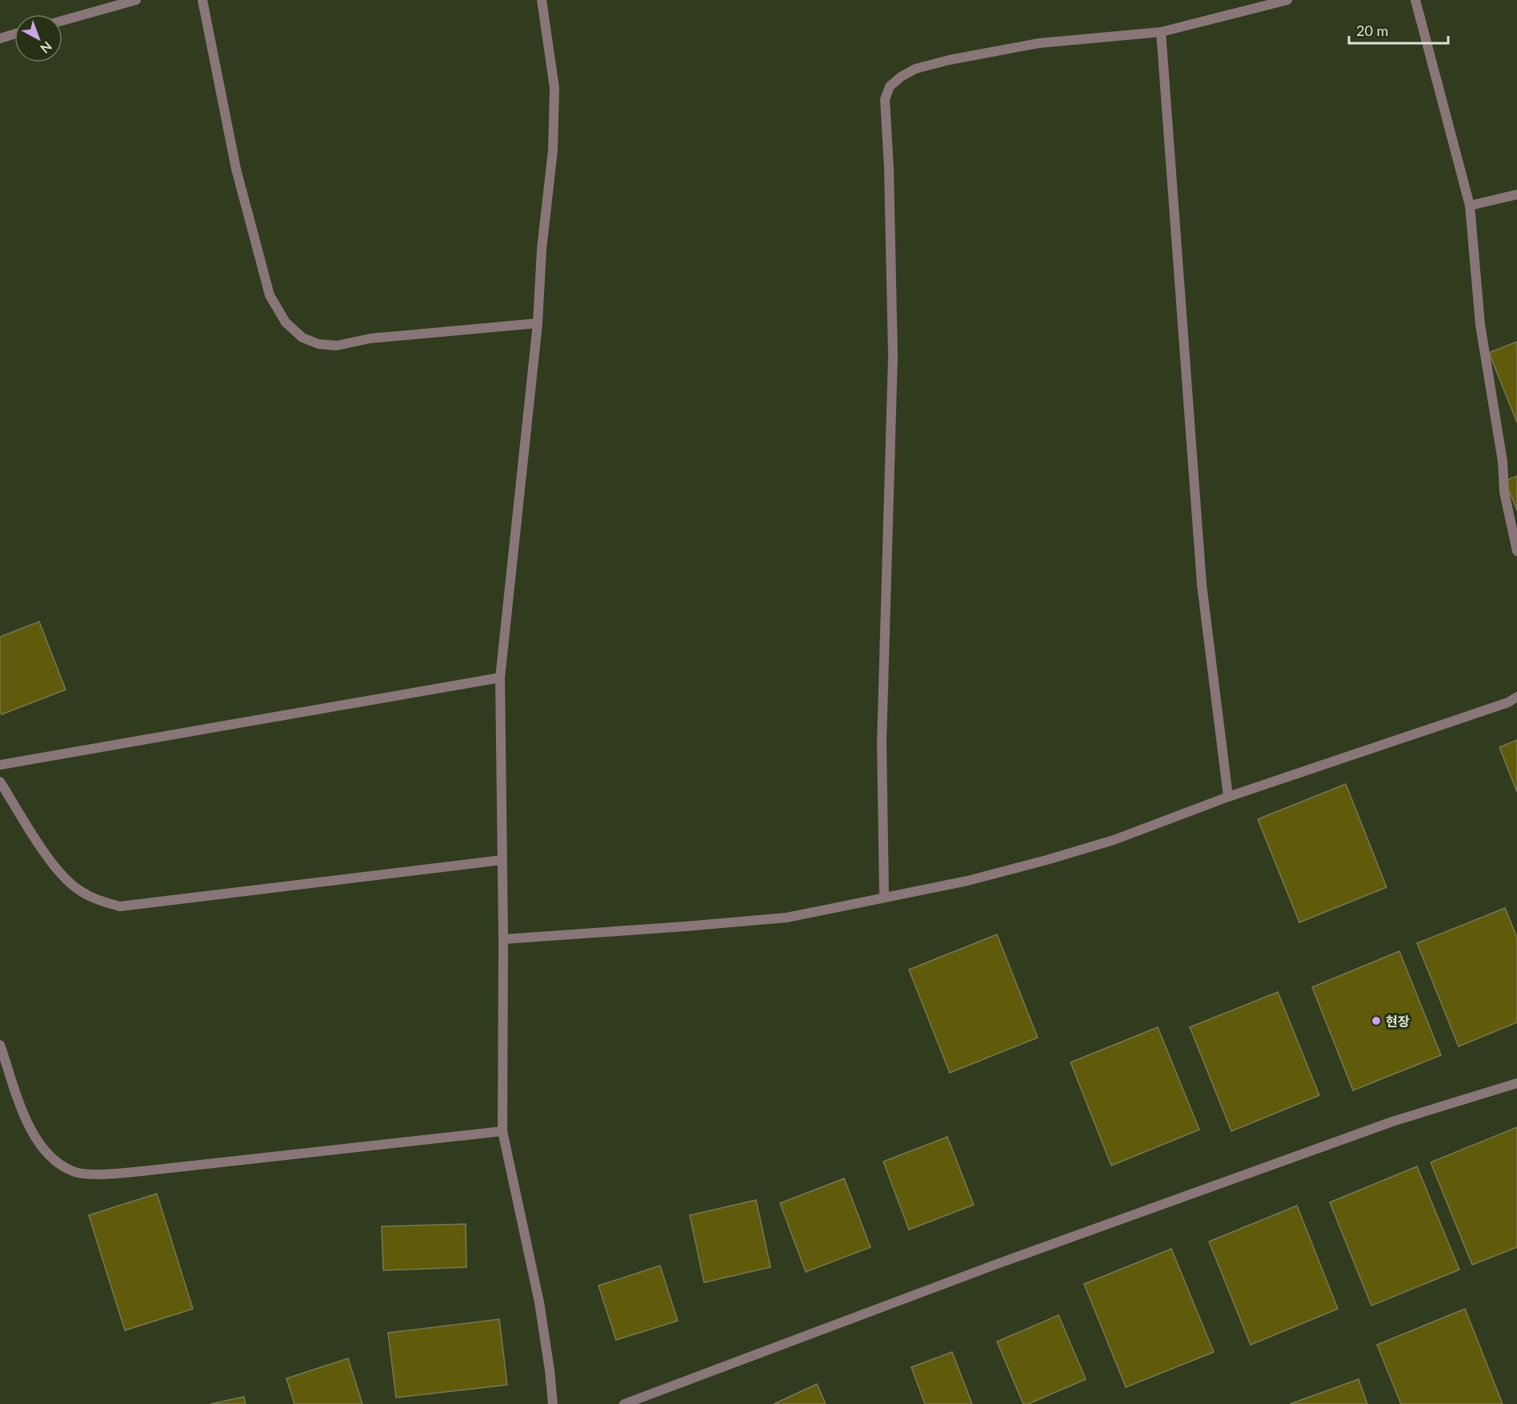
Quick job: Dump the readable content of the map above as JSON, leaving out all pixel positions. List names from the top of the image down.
{
  "places": ["현장"],
  "scale_bar": "20 m",
  "north": "bottom right"
}
